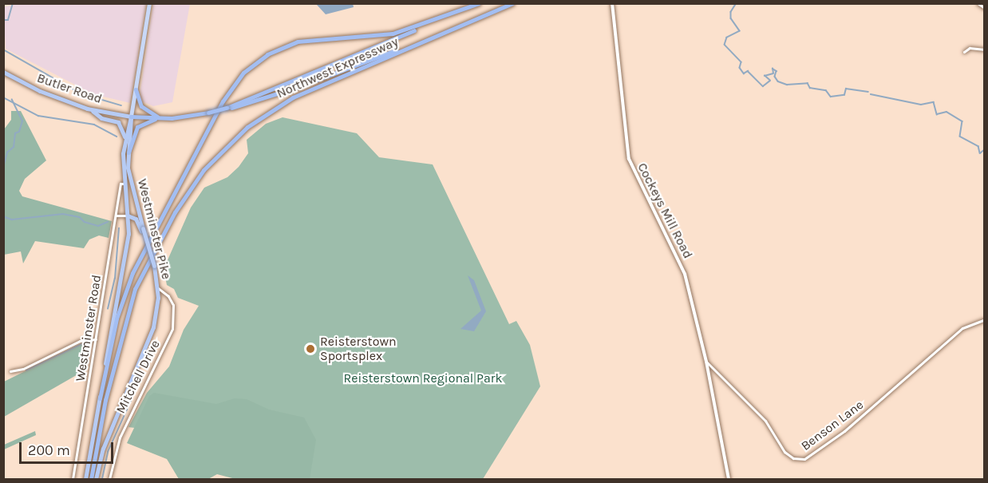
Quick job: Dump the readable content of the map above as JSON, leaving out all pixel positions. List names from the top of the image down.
{
  "streets": {
    "highway": ["Northwest Expressway", "Butler Road", "Westminster Pike"],
    "street": [
      "Cockeys Mill Road",
      "Westminster Road",
      "Mitchell Drive",
      "Benson Lane"
    ]
  },
  "crossings": [
    ["Northwest Expressway", "Westminster Pike"],
    ["Butler Road", "Westminster Pike"],
    ["Cockeys Mill Road", "Benson Lane"],
    ["Westminster Pike", "Westminster Road"],
    ["Westminster Pike", "Mitchell Drive"]
  ],
  "parks": ["Reisterstown Regional Park"],
  "places": ["Reisterstown Sportsplex"],
  "scale_bar": "200 m"
}
